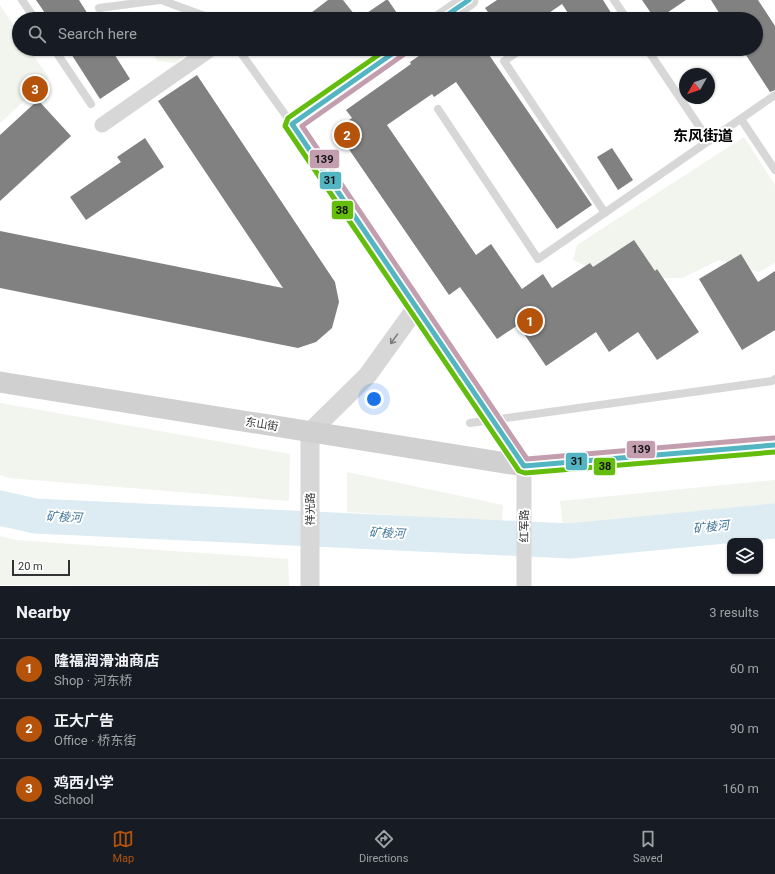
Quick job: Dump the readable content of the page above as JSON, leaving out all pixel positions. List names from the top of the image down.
{
  "streets": {
    "main road": ["东山街"],
    "street": ["祥光路", "红军路"]
  },
  "crossings": [
    ["东山街", "祥光路"],
    ["东山街", "红军路"]
  ],
  "districts": ["东风街道"],
  "water": ["矿棱河"],
  "lines": ["transit line 31", "transit line 38", "transit line 139"],
  "scale_bar": "20 m",
  "north": "bottom left",
  "page": {
    "search": "Search here",
    "pins": ["3", "2", "1"],
    "scale": "20 m",
    "heading": ["Nearby", "3 results"],
    "list": [
      {
        "mark": "1",
        "name": "隆福润滑油商店",
        "note": "Shop · 河东桥",
        "value": "60 m"
      },
      {
        "mark": "2",
        "name": "正大广告",
        "note": "Office · 桥东街",
        "value": "90 m"
      },
      {
        "mark": "3",
        "name": "鸡西小学",
        "note": "School",
        "value": "160 m"
      }
    ],
    "nav": ["Map", "Directions", "Saved"]
  }
}
